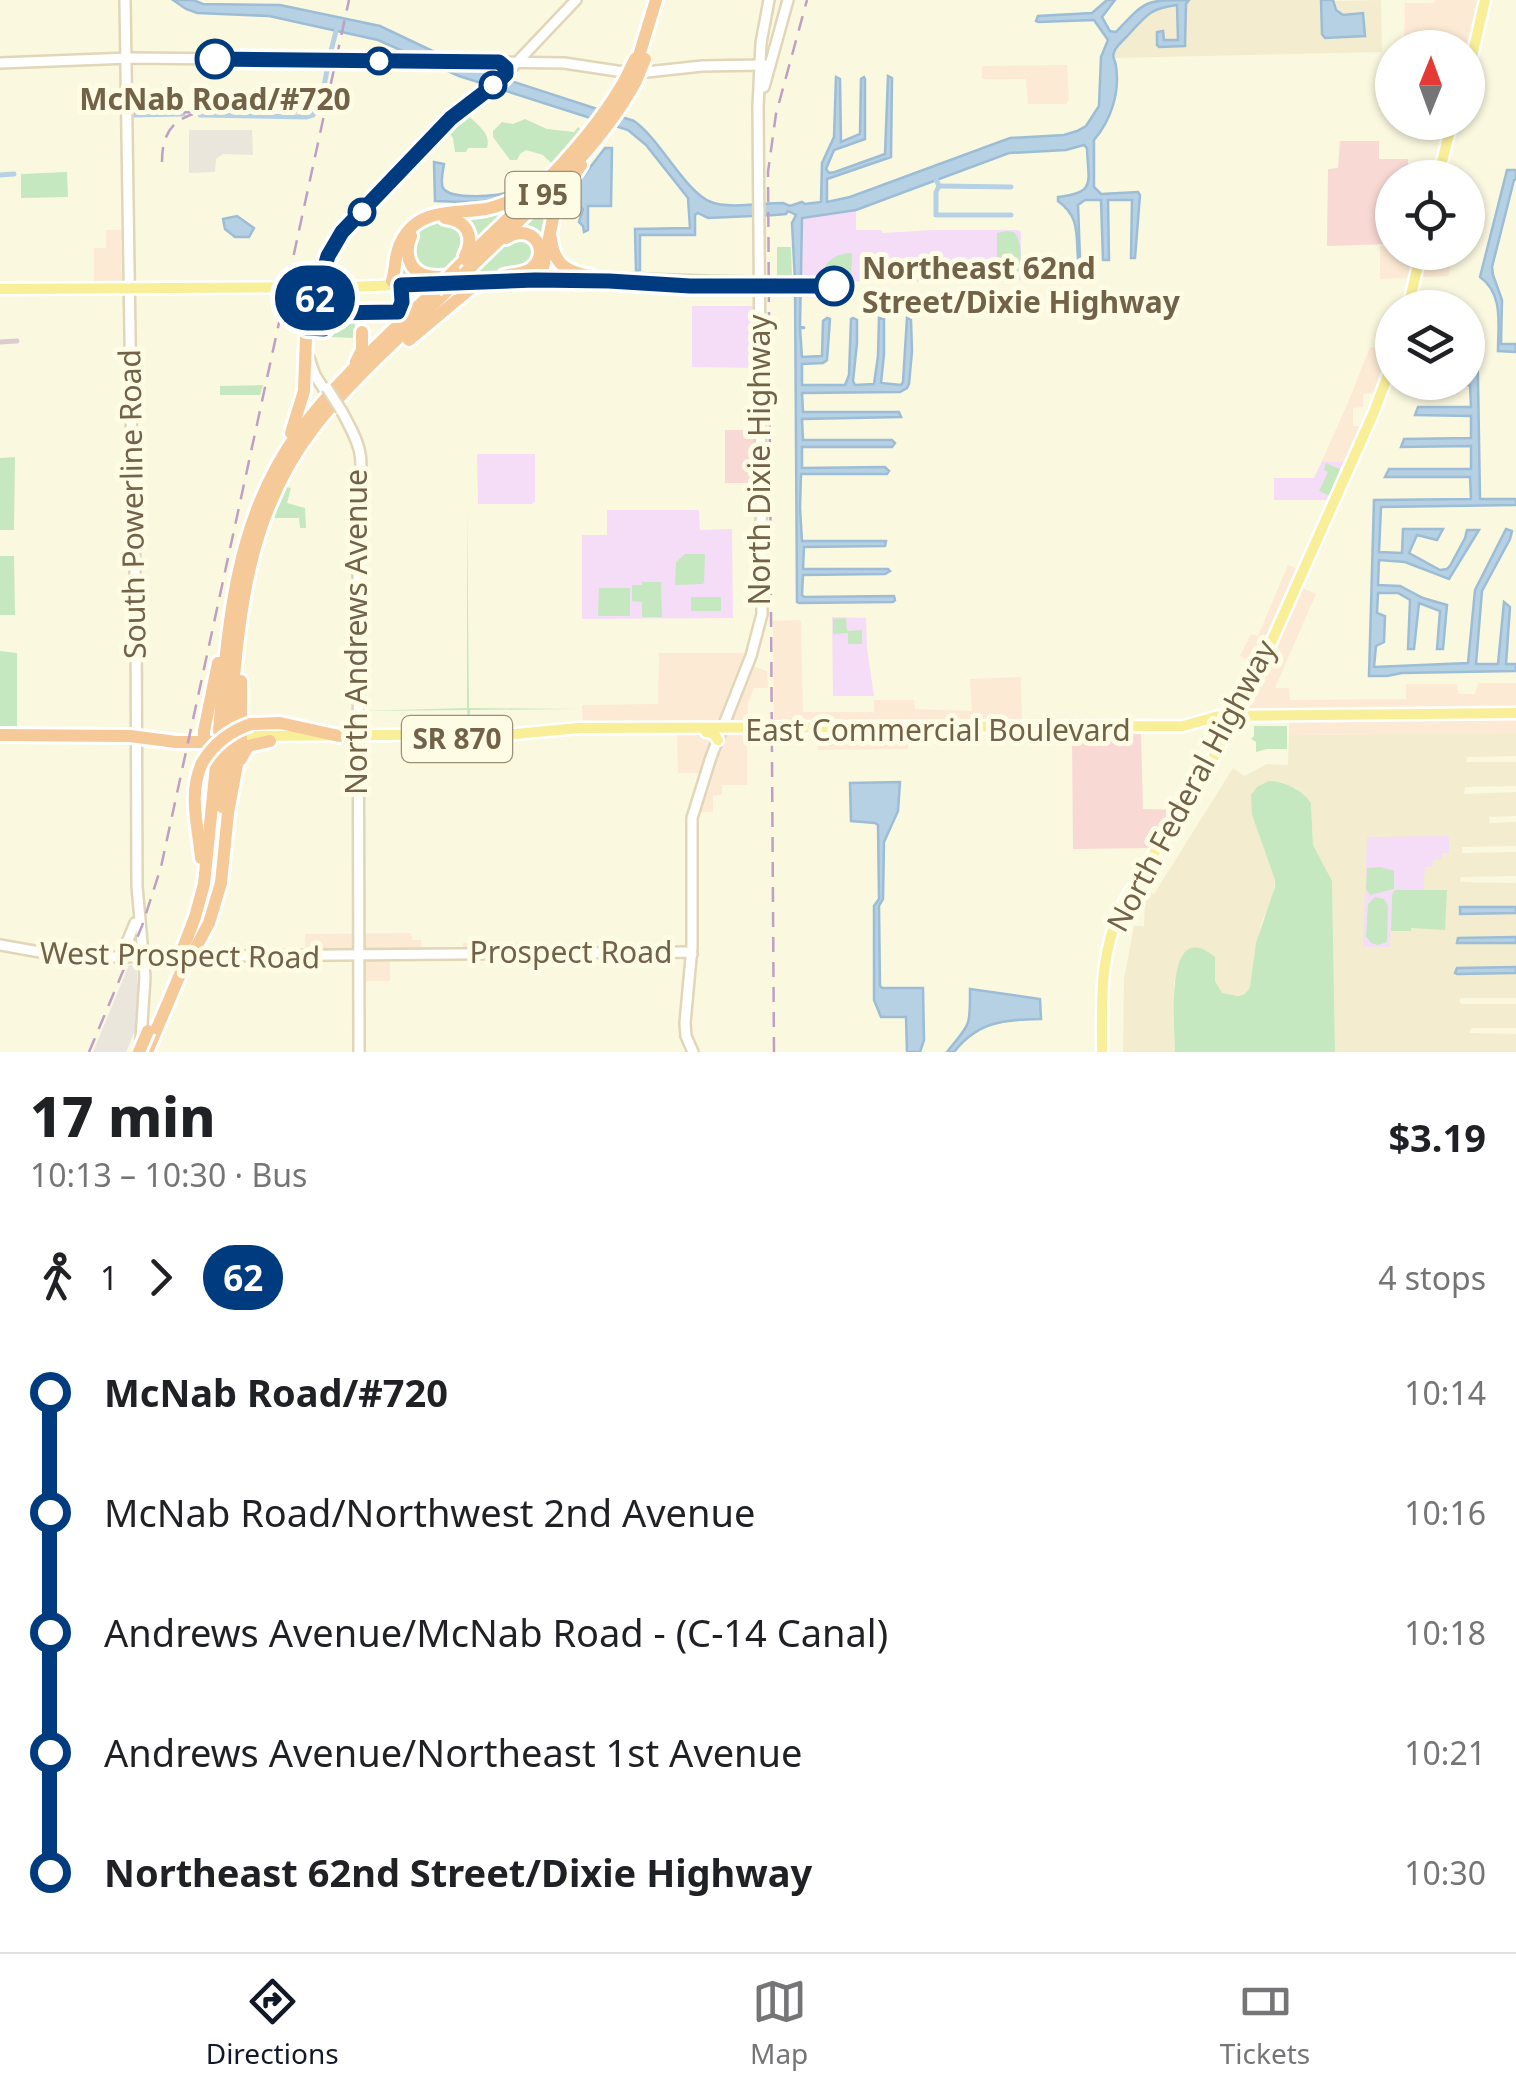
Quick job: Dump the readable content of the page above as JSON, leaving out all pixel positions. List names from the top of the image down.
{
  "streets": {
    "highway": ["I 95"],
    "main road": [
      "North Dixie Highway",
      "South Powerline Road",
      "North Andrews Avenue",
      "East Commercial Boulevard",
      "SR 870",
      "North Federal Highway",
      "Prospect Road",
      "West Prospect Road"
    ]
  },
  "crossings": [
    ["I 95", "South Powerline Road"],
    ["I 95", "North Andrews Avenue"],
    ["North Dixie Highway", "East Commercial Boulevard"],
    ["North Dixie Highway", "Prospect Road"],
    ["South Powerline Road", "West Prospect Road"],
    ["North Andrews Avenue", "SR 870"],
    ["North Andrews Avenue", "Prospect Road"],
    ["North Andrews Avenue", "West Prospect Road"],
    ["East Commercial Boulevard", "SR 870"],
    ["East Commercial Boulevard", "North Federal Highway"],
    ["Prospect Road", "West Prospect Road"]
  ],
  "places": ["McNab Road/#720", "Northeast 62nd Street/Dixie Highway"],
  "lines": ["bus line 62"],
  "north": "top",
  "page": {
    "on_map": "62",
    "heading": ["17 min", "10:13 – 10:30 · Bus", "$3.19"],
    "legs": ["1", "62", "4 stops"],
    "list": [
      {
        "name": "McNab Road/#720",
        "value": "10:14"
      },
      {
        "name": "McNab Road/Northwest 2nd Avenue",
        "value": "10:16"
      },
      {
        "name": "Andrews Avenue/McNab Road - (C-14 Canal)",
        "value": "10:18"
      },
      {
        "name": "Andrews Avenue/Northeast 1st Avenue",
        "value": "10:21"
      },
      {
        "name": "Northeast 62nd Street/Dixie Highway",
        "value": "10:30"
      }
    ],
    "tabs": ["Directions", "Map", "Tickets"]
  }
}
